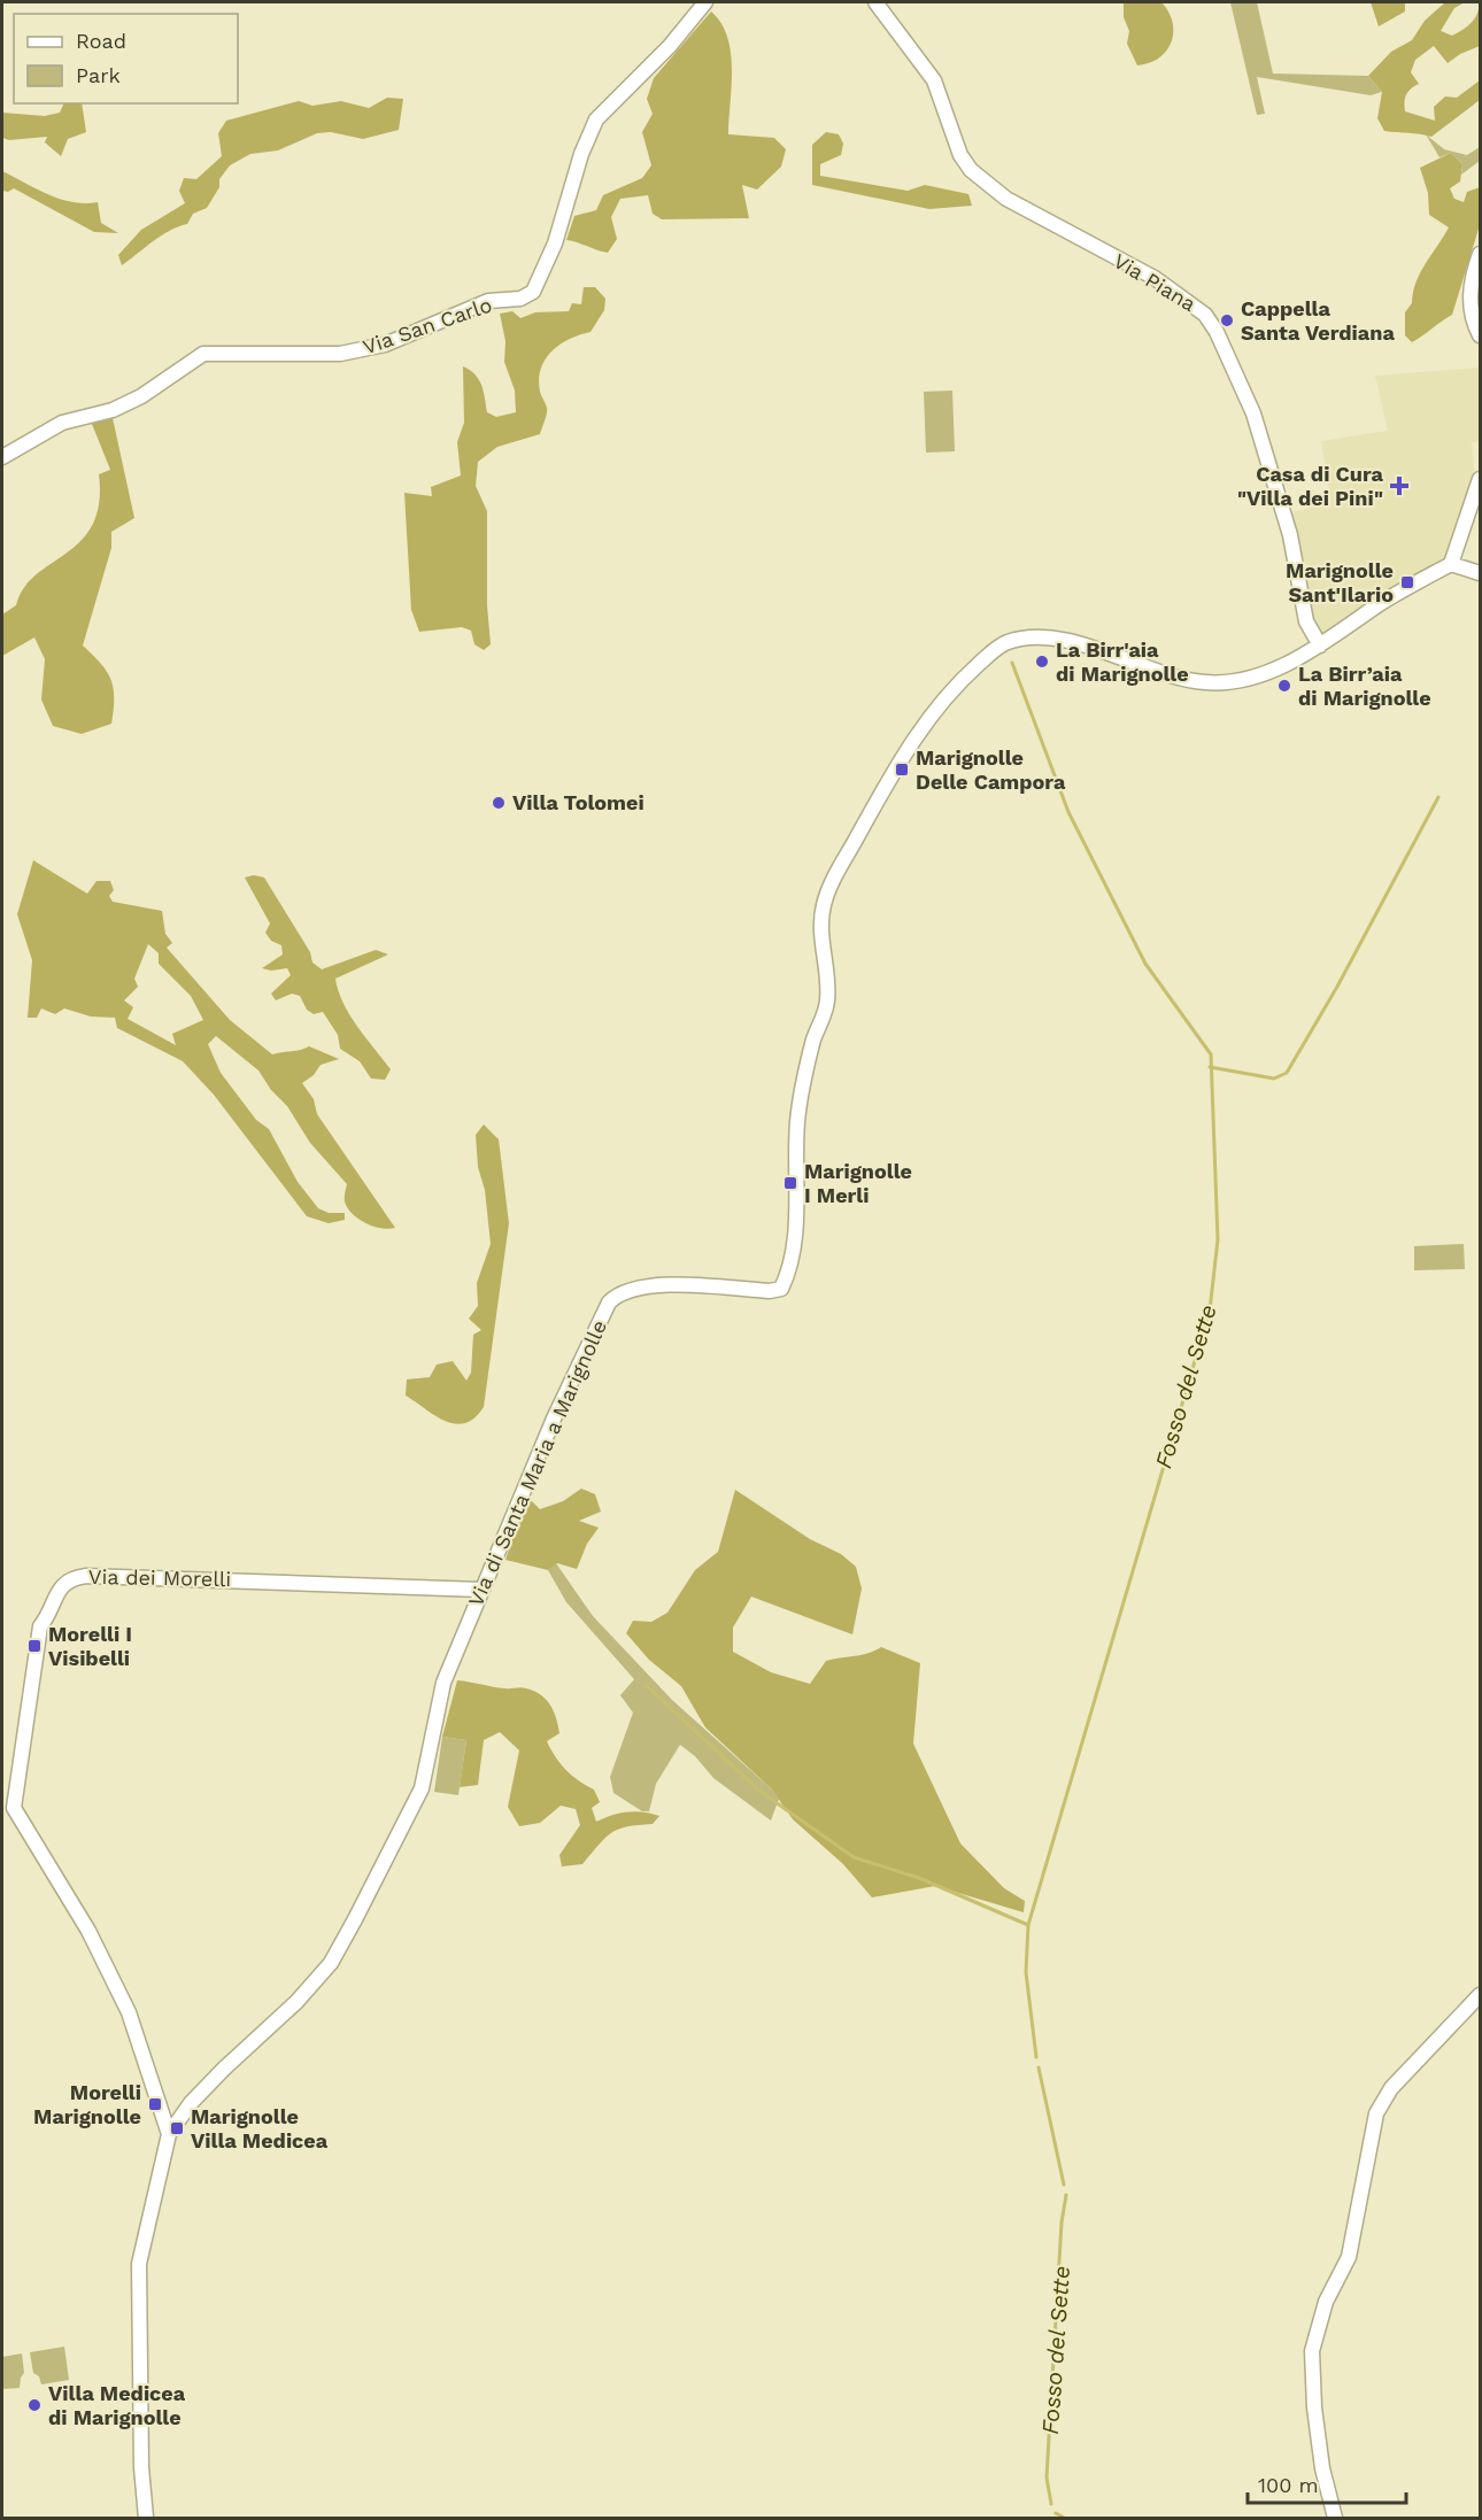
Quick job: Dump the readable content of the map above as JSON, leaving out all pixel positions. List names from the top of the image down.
{
  "streets": {
    "street": [
      "Via Piana",
      "Via San Carlo",
      "Via di Santa Maria a Marignolle",
      "Via dei Morelli"
    ]
  },
  "crossings": [
    ["Via Piana", "Via di Santa Maria a Marignolle"],
    ["Via di Santa Maria a Marignolle", "Via dei Morelli"]
  ],
  "water": ["Fosso del Sette"],
  "places": {
    "other": [
      "Cappella Santa Verdiana",
      "La Birr'aia di Marignolle",
      "La Birr’aia di Marignolle",
      "Villa Tolomei",
      "Villa Medicea di Marignolle"
    ],
    "health": ["Casa di Cura \"Villa dei Pini\""],
    "transit": [
      "Marignolle Sant'Ilario",
      "Marignolle Delle Campora",
      "Marignolle I Merli",
      "Morelli I Visibelli",
      "Morelli Marignolle",
      "Marignolle Villa Medicea"
    ]
  },
  "legend": ["Road", "Park"],
  "scale_bar": "100 m"
}
